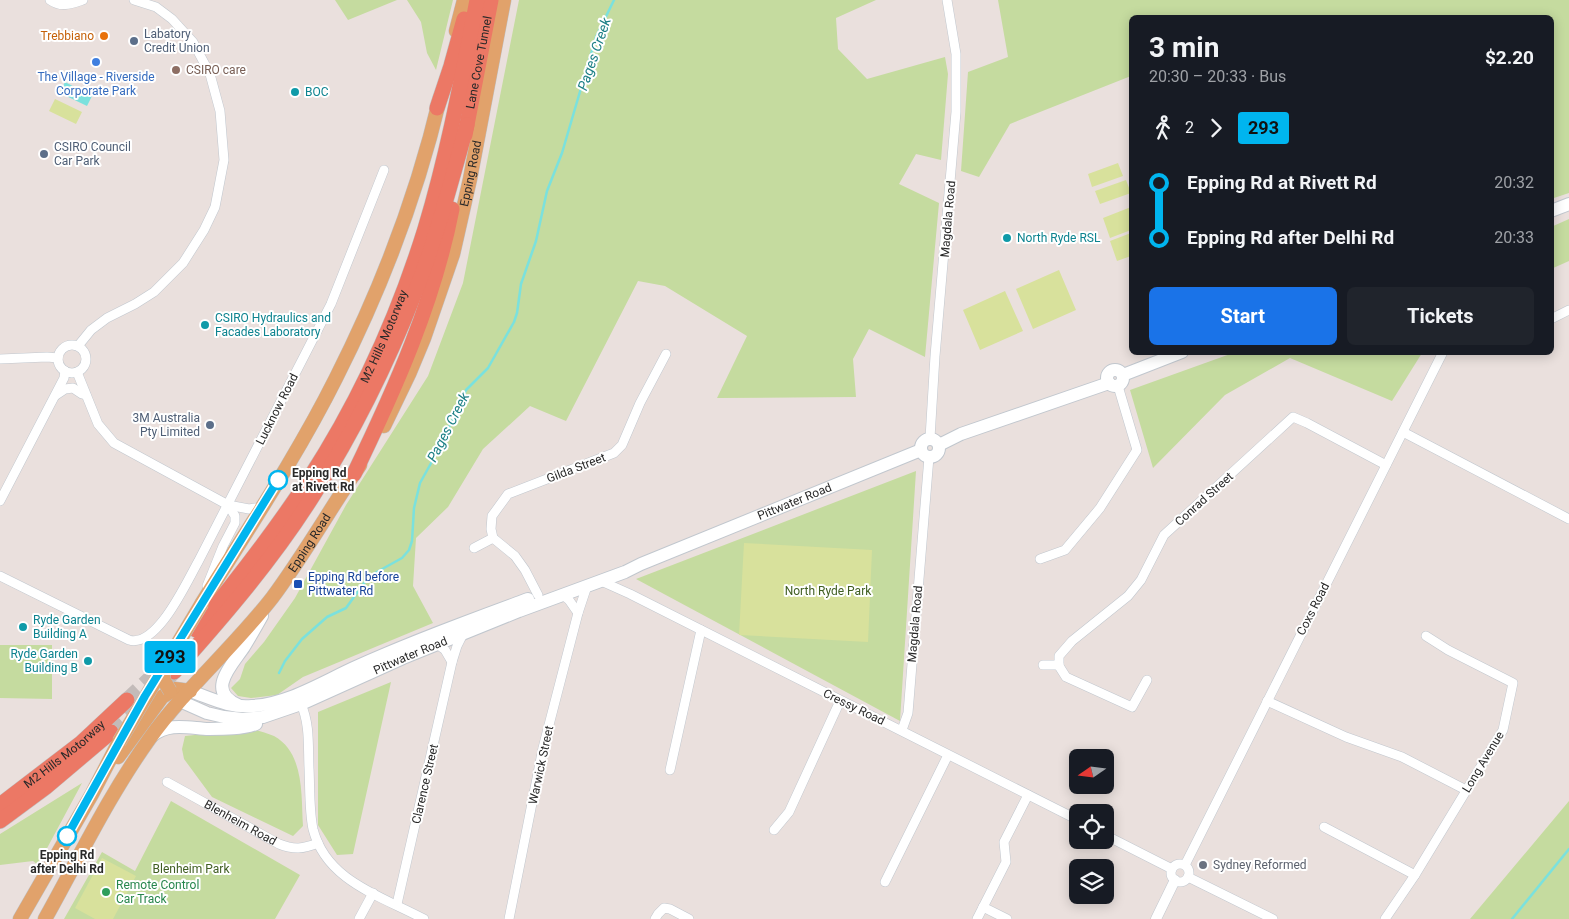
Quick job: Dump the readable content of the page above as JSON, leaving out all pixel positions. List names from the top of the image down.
{
  "streets": {
    "highway": ["Lane Cove Tunnel", "M2 Hills Motorway"],
    "main road": ["Epping Road", "Pittwater Road"],
    "street": [
      "Magdala Road",
      "Lucknow Road",
      "Gilda Street",
      "Conrad Street",
      "Coxs Road",
      "Cressy Road",
      "Long Avenue",
      "Warwick Street",
      "Clarence Street",
      "Blenheim Road"
    ]
  },
  "crossings": [
    ["Lane Cove Tunnel", "M2 Hills Motorway"],
    ["Epping Road", "Pittwater Road"],
    ["Magdala Road", "Pittwater Road"],
    ["Magdala Road", "Cressy Road"],
    ["Conrad Street", "Coxs Road"],
    ["Pittwater Road", "Cressy Road"],
    ["Pittwater Road", "Warwick Street"],
    ["Pittwater Road", "Clarence Street"]
  ],
  "water": ["Pages Creek"],
  "parks": ["North Ryde Park", "Blenheim Park"],
  "places": {
    "other": [
      "Trebbiano",
      "Labatory Credit Union",
      "The Village - Riverside Corporate Park",
      "CSIRO care",
      "BOC",
      "CSIRO Council Car Park",
      "North Ryde RSL",
      "CSIRO Hydraulics and Facades Laboratory",
      "3M Australia Pty Limited",
      "Epping Rd at Rivett Rd",
      "Ryde Garden Building A",
      "Ryde Garden Building B",
      "Epping Rd after Delhi Rd",
      "Sydney Reformed",
      "Remote Control Car Track"
    ],
    "transit": ["Epping Rd before Pittwater Rd"]
  },
  "lines": ["bus line 293"],
  "north": "left",
  "page": {
    "on_map": "293",
    "heading": ["3 min", "20:30 – 20:33 · Bus", "$2.20"],
    "legs": ["2", "293"],
    "list": [
      {
        "name": "Epping Rd at Rivett Rd",
        "value": "20:32"
      },
      {
        "name": "Epping Rd after Delhi Rd",
        "value": "20:33"
      }
    ],
    "buttons": ["Start", "Tickets"]
  }
}
